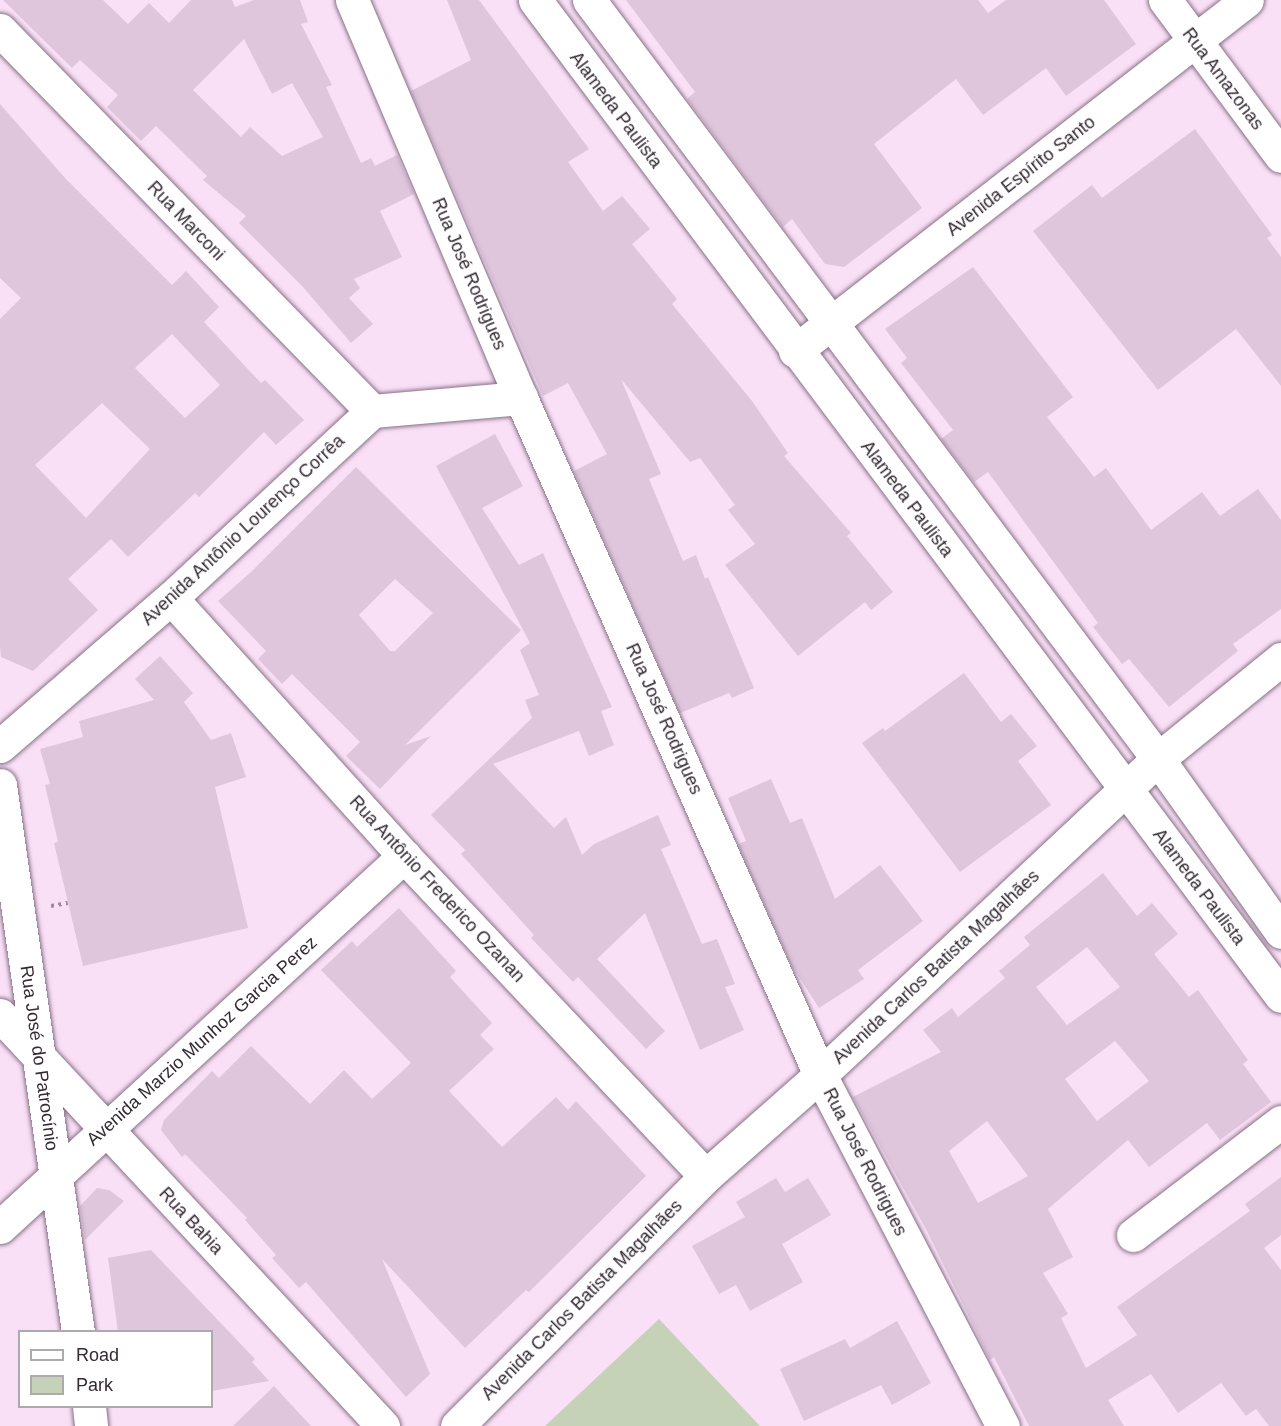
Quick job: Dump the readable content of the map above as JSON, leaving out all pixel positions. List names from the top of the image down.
{
  "streets": {
    "street": [
      "Rua Amazonas",
      "Alameda Paulista",
      "Avenida Espírito Santo",
      "Rua Marconi",
      "Rua José Rodrigues",
      "Avenida Antônio Lourenço Corrêa",
      "Rua Antônio Frederico Ozanan",
      "Avenida Carlos Batista Magalhães",
      "Avenida Marzio Munhoz Garcia Perez",
      "Rua José do Patrocínio",
      "Rua Bahia"
    ]
  },
  "crossings": [
    ["Rua Amazonas", "Avenida Espírito Santo"],
    ["Alameda Paulista", "Avenida Espírito Santo"],
    ["Alameda Paulista", "Avenida Carlos Batista Magalhães"],
    ["Rua Marconi", "Avenida Antônio Lourenço Corrêa"],
    ["Rua José Rodrigues", "Avenida Carlos Batista Magalhães"],
    ["Avenida Antônio Lourenço Corrêa", "Rua Antônio Frederico Ozanan"],
    ["Rua Antônio Frederico Ozanan", "Avenida Carlos Batista Magalhães"],
    ["Rua Antônio Frederico Ozanan", "Avenida Marzio Munhoz Garcia Perez"],
    ["Avenida Marzio Munhoz Garcia Perez", "Rua José do Patrocínio"],
    ["Avenida Marzio Munhoz Garcia Perez", "Rua Bahia"],
    ["Rua José do Patrocínio", "Rua Bahia"]
  ],
  "legend": ["Road", "Park"]
}
